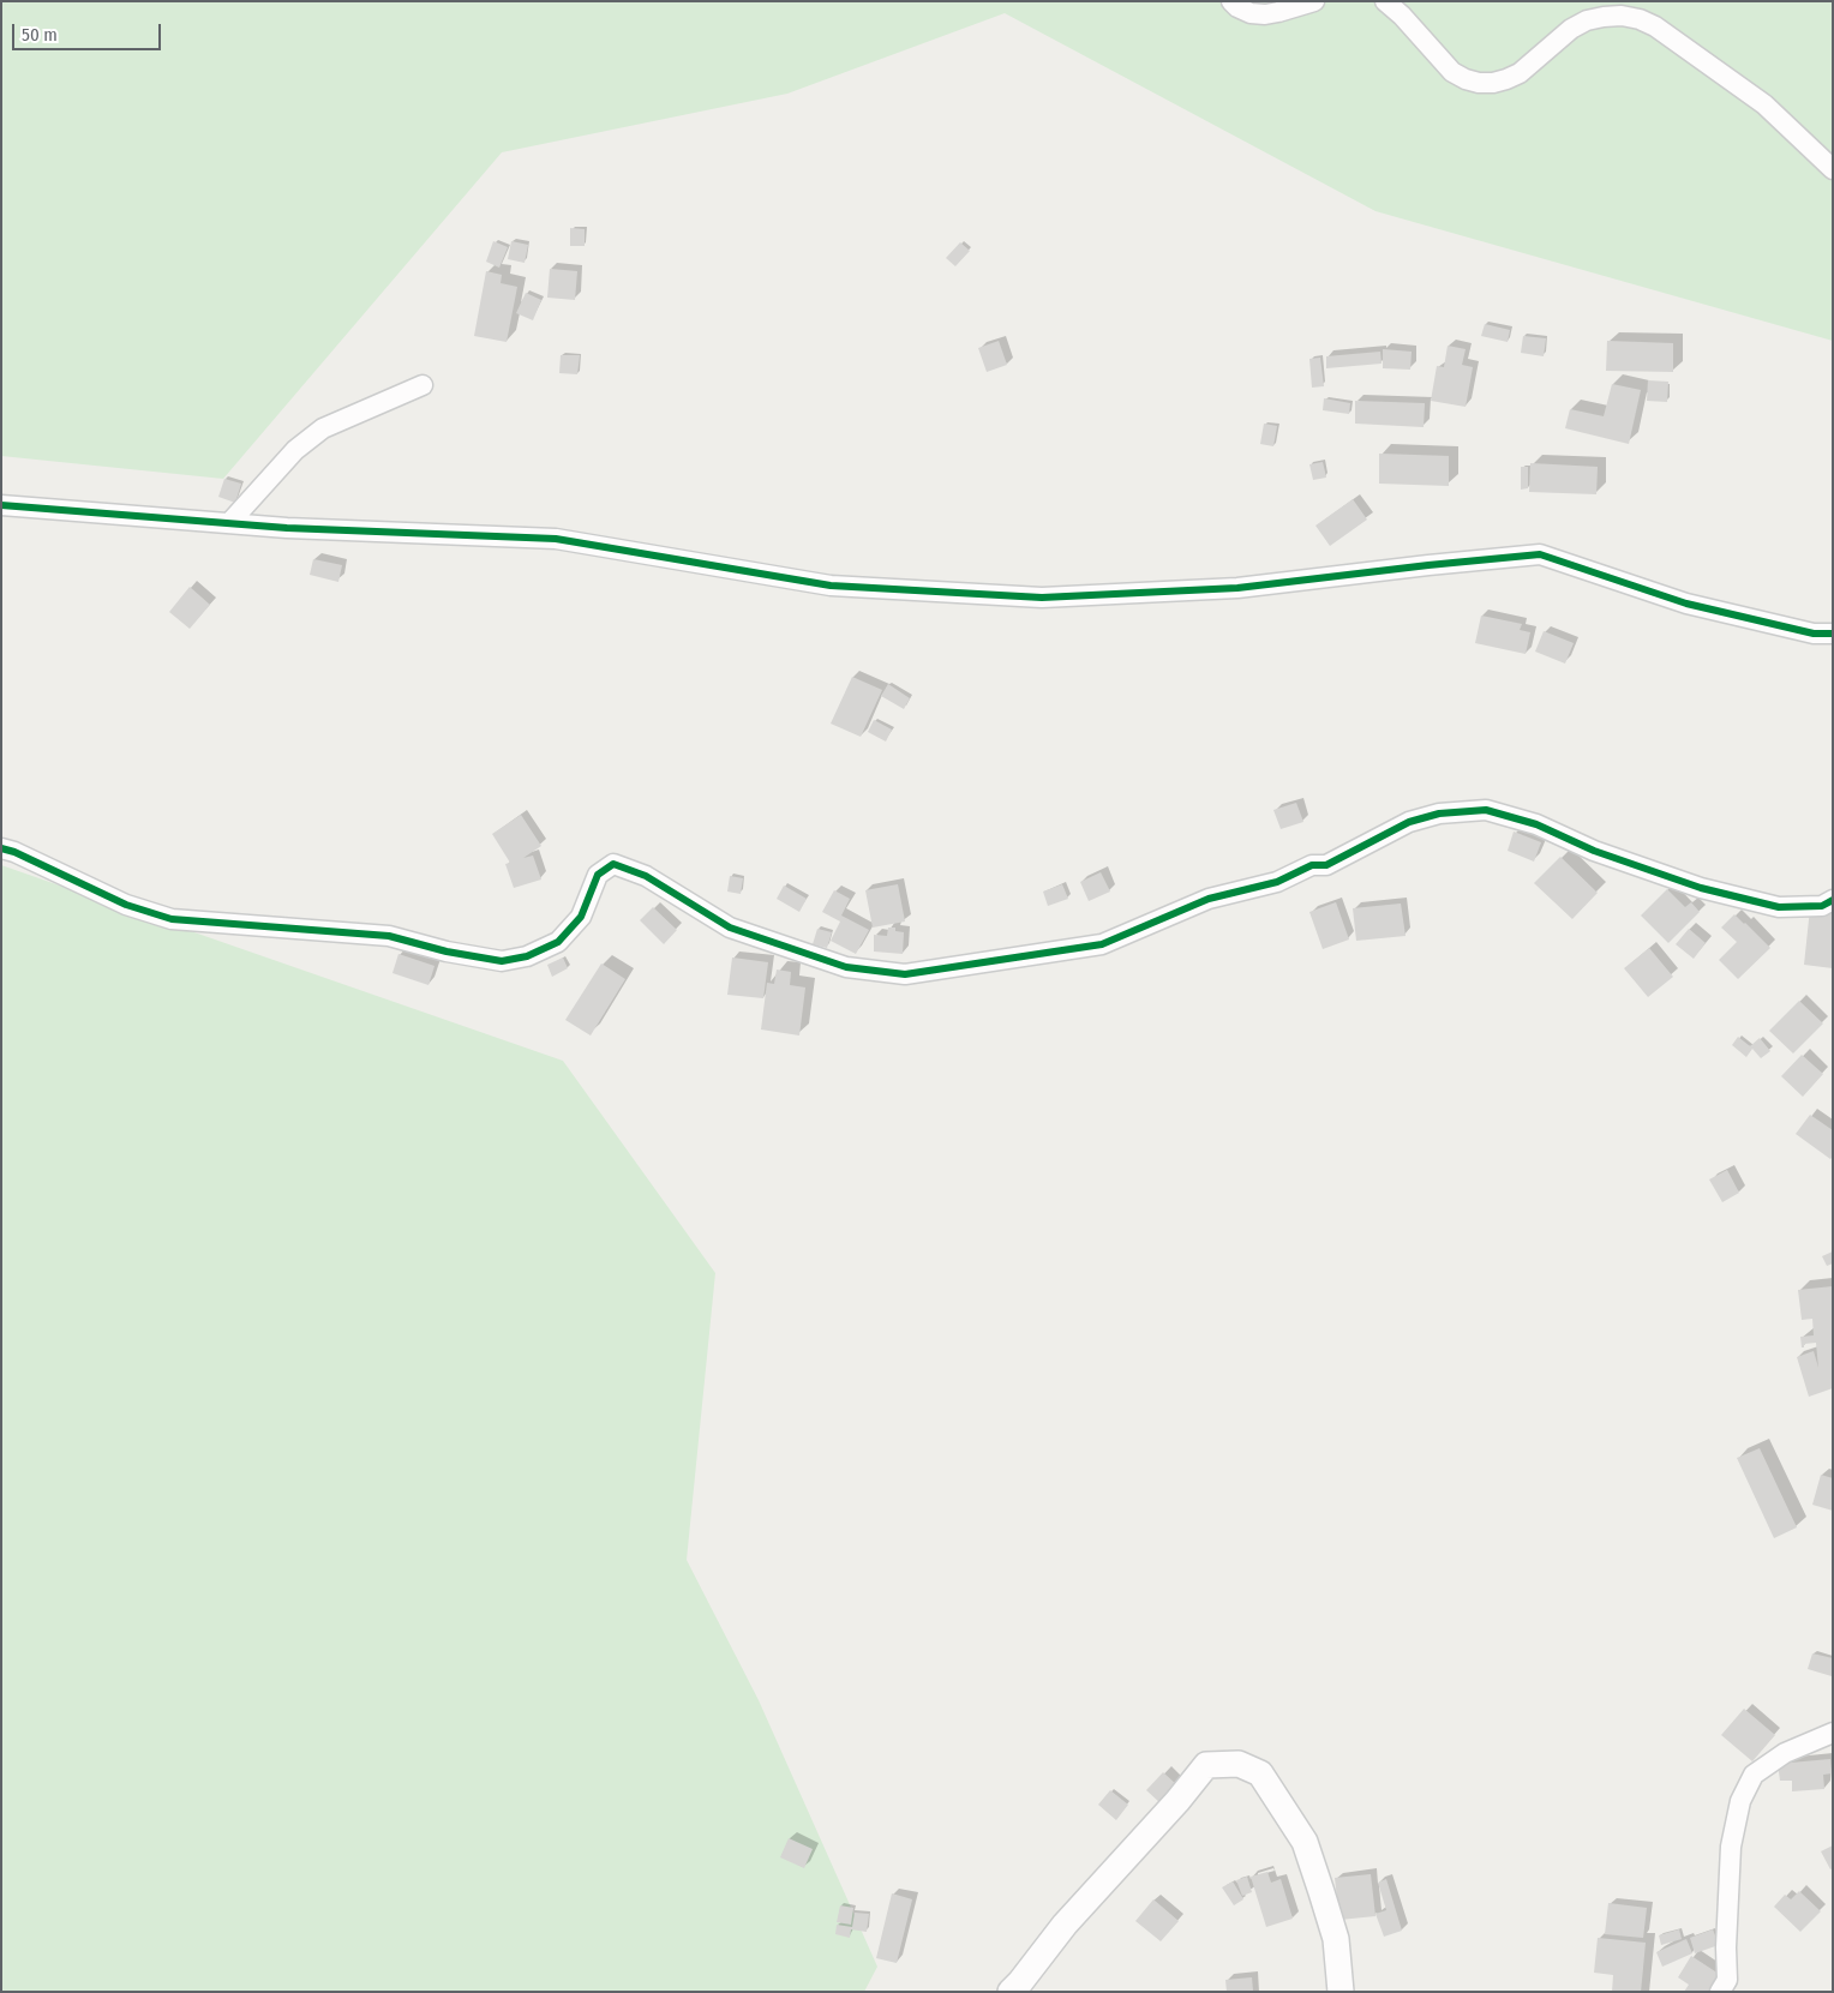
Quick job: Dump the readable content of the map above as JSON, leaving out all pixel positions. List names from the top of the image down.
{
  "scale_bar": "50 m"
}
